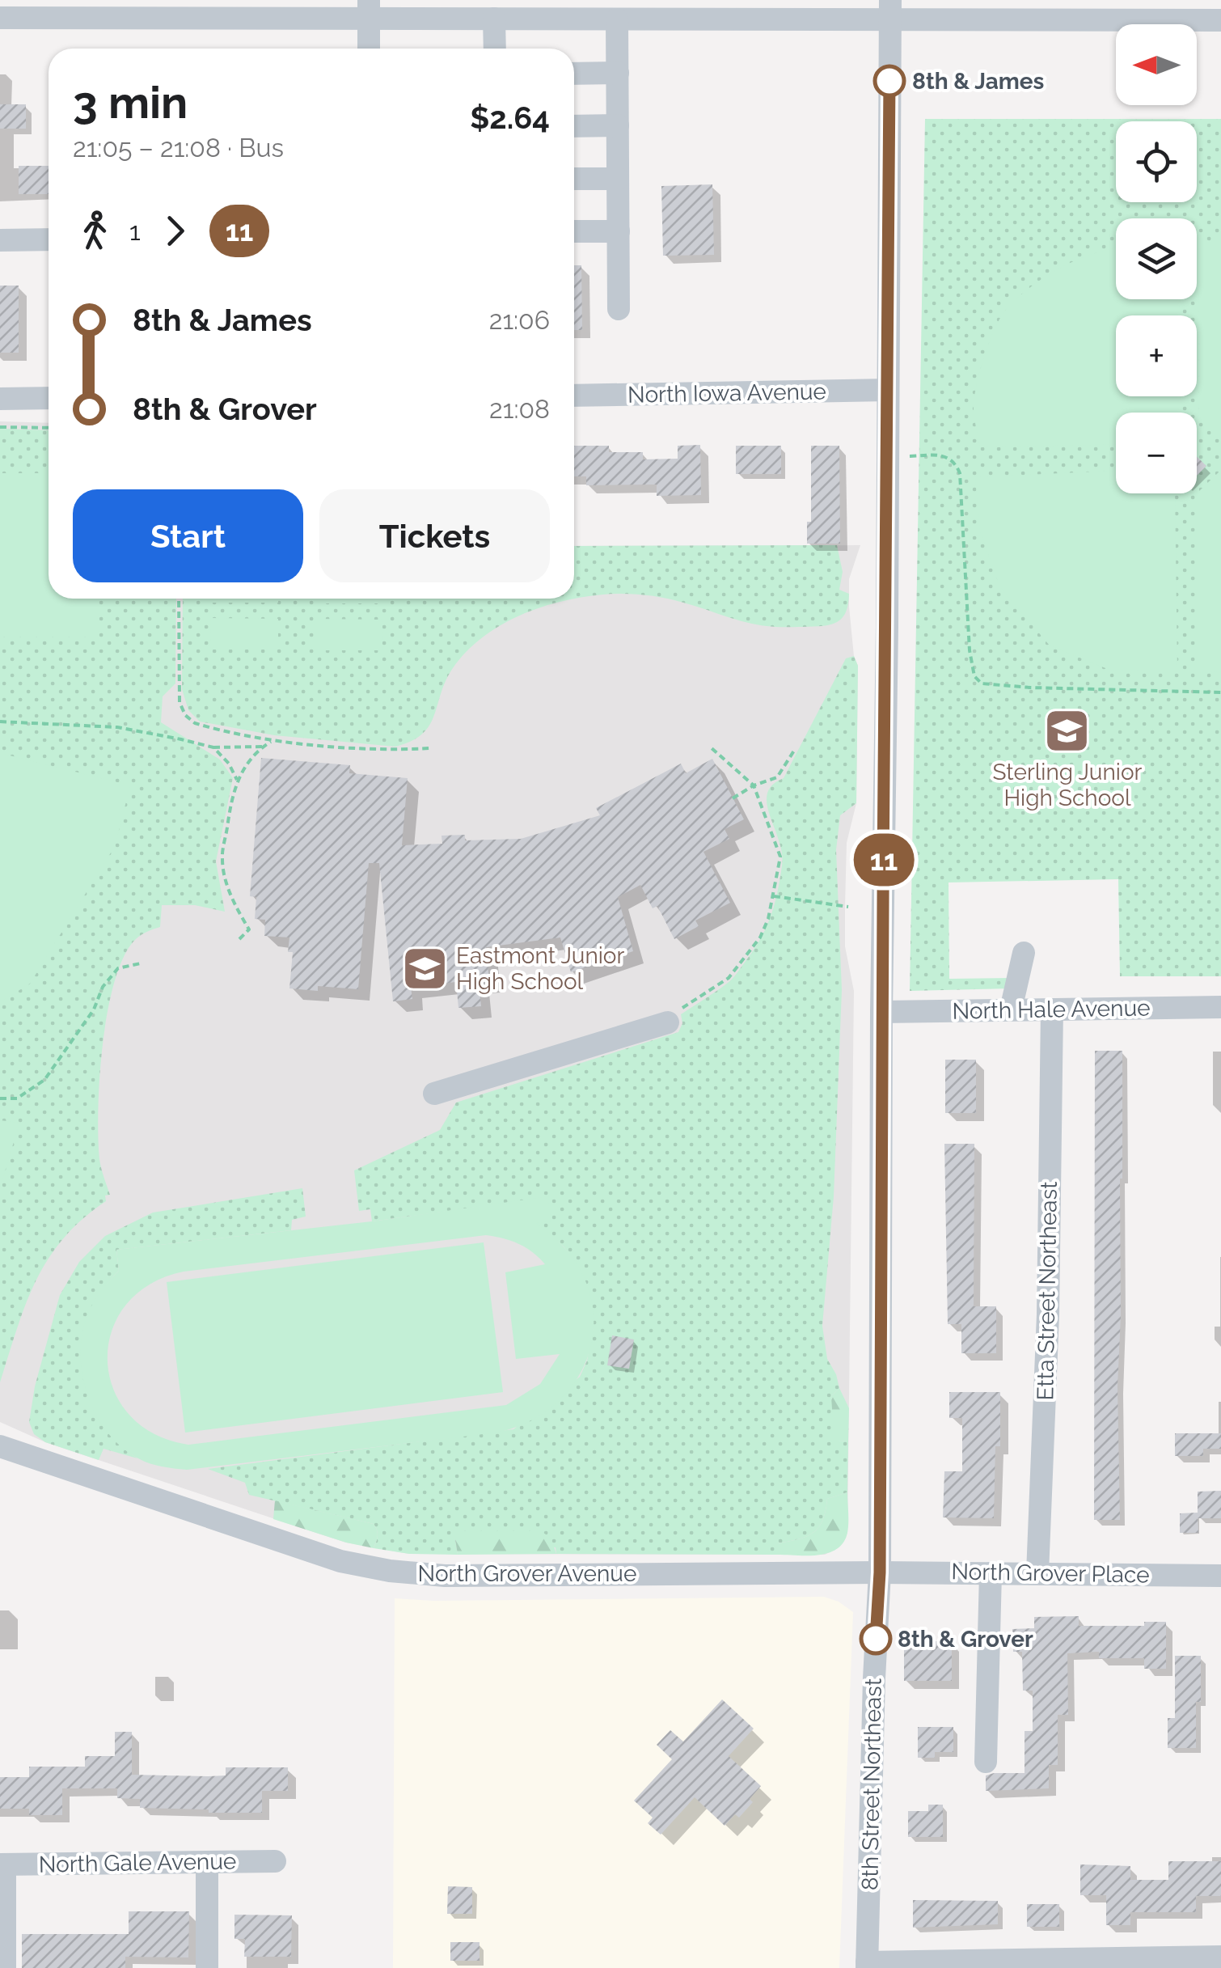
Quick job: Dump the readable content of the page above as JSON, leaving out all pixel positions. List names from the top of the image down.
{
  "streets": {
    "street": [
      "North Iowa Avenue",
      "North Hale Avenue",
      "Etta Street Northeast",
      "North Grover Avenue",
      "North Grover Place",
      "8th Street Northeast",
      "North Gale Avenue"
    ]
  },
  "crossings": [
    ["North Iowa Avenue", "8th Street Northeast"],
    ["North Hale Avenue", "Etta Street Northeast"],
    ["North Hale Avenue", "8th Street Northeast"],
    ["Etta Street Northeast", "North Grover Place"],
    ["North Grover Avenue", "North Grover Place"],
    ["North Grover Avenue", "8th Street Northeast"],
    ["North Grover Place", "8th Street Northeast"]
  ],
  "places": {
    "other": ["8th & James", "8th & Grover"],
    "school or university": ["Sterling Junior High School", "Eastmont Junior High School"]
  },
  "lines": ["bus line 11"],
  "north": "left",
  "page": {
    "on_map": "11",
    "map_buttons": ["+", "−"],
    "heading": ["3 min", "21:05 – 21:08 · Bus", "$2.64"],
    "legs": ["1", "11"],
    "list": [
      {
        "name": "8th & James",
        "value": "21:06"
      },
      {
        "name": "8th & Grover",
        "value": "21:08"
      }
    ],
    "buttons": ["Start", "Tickets"]
  }
}
